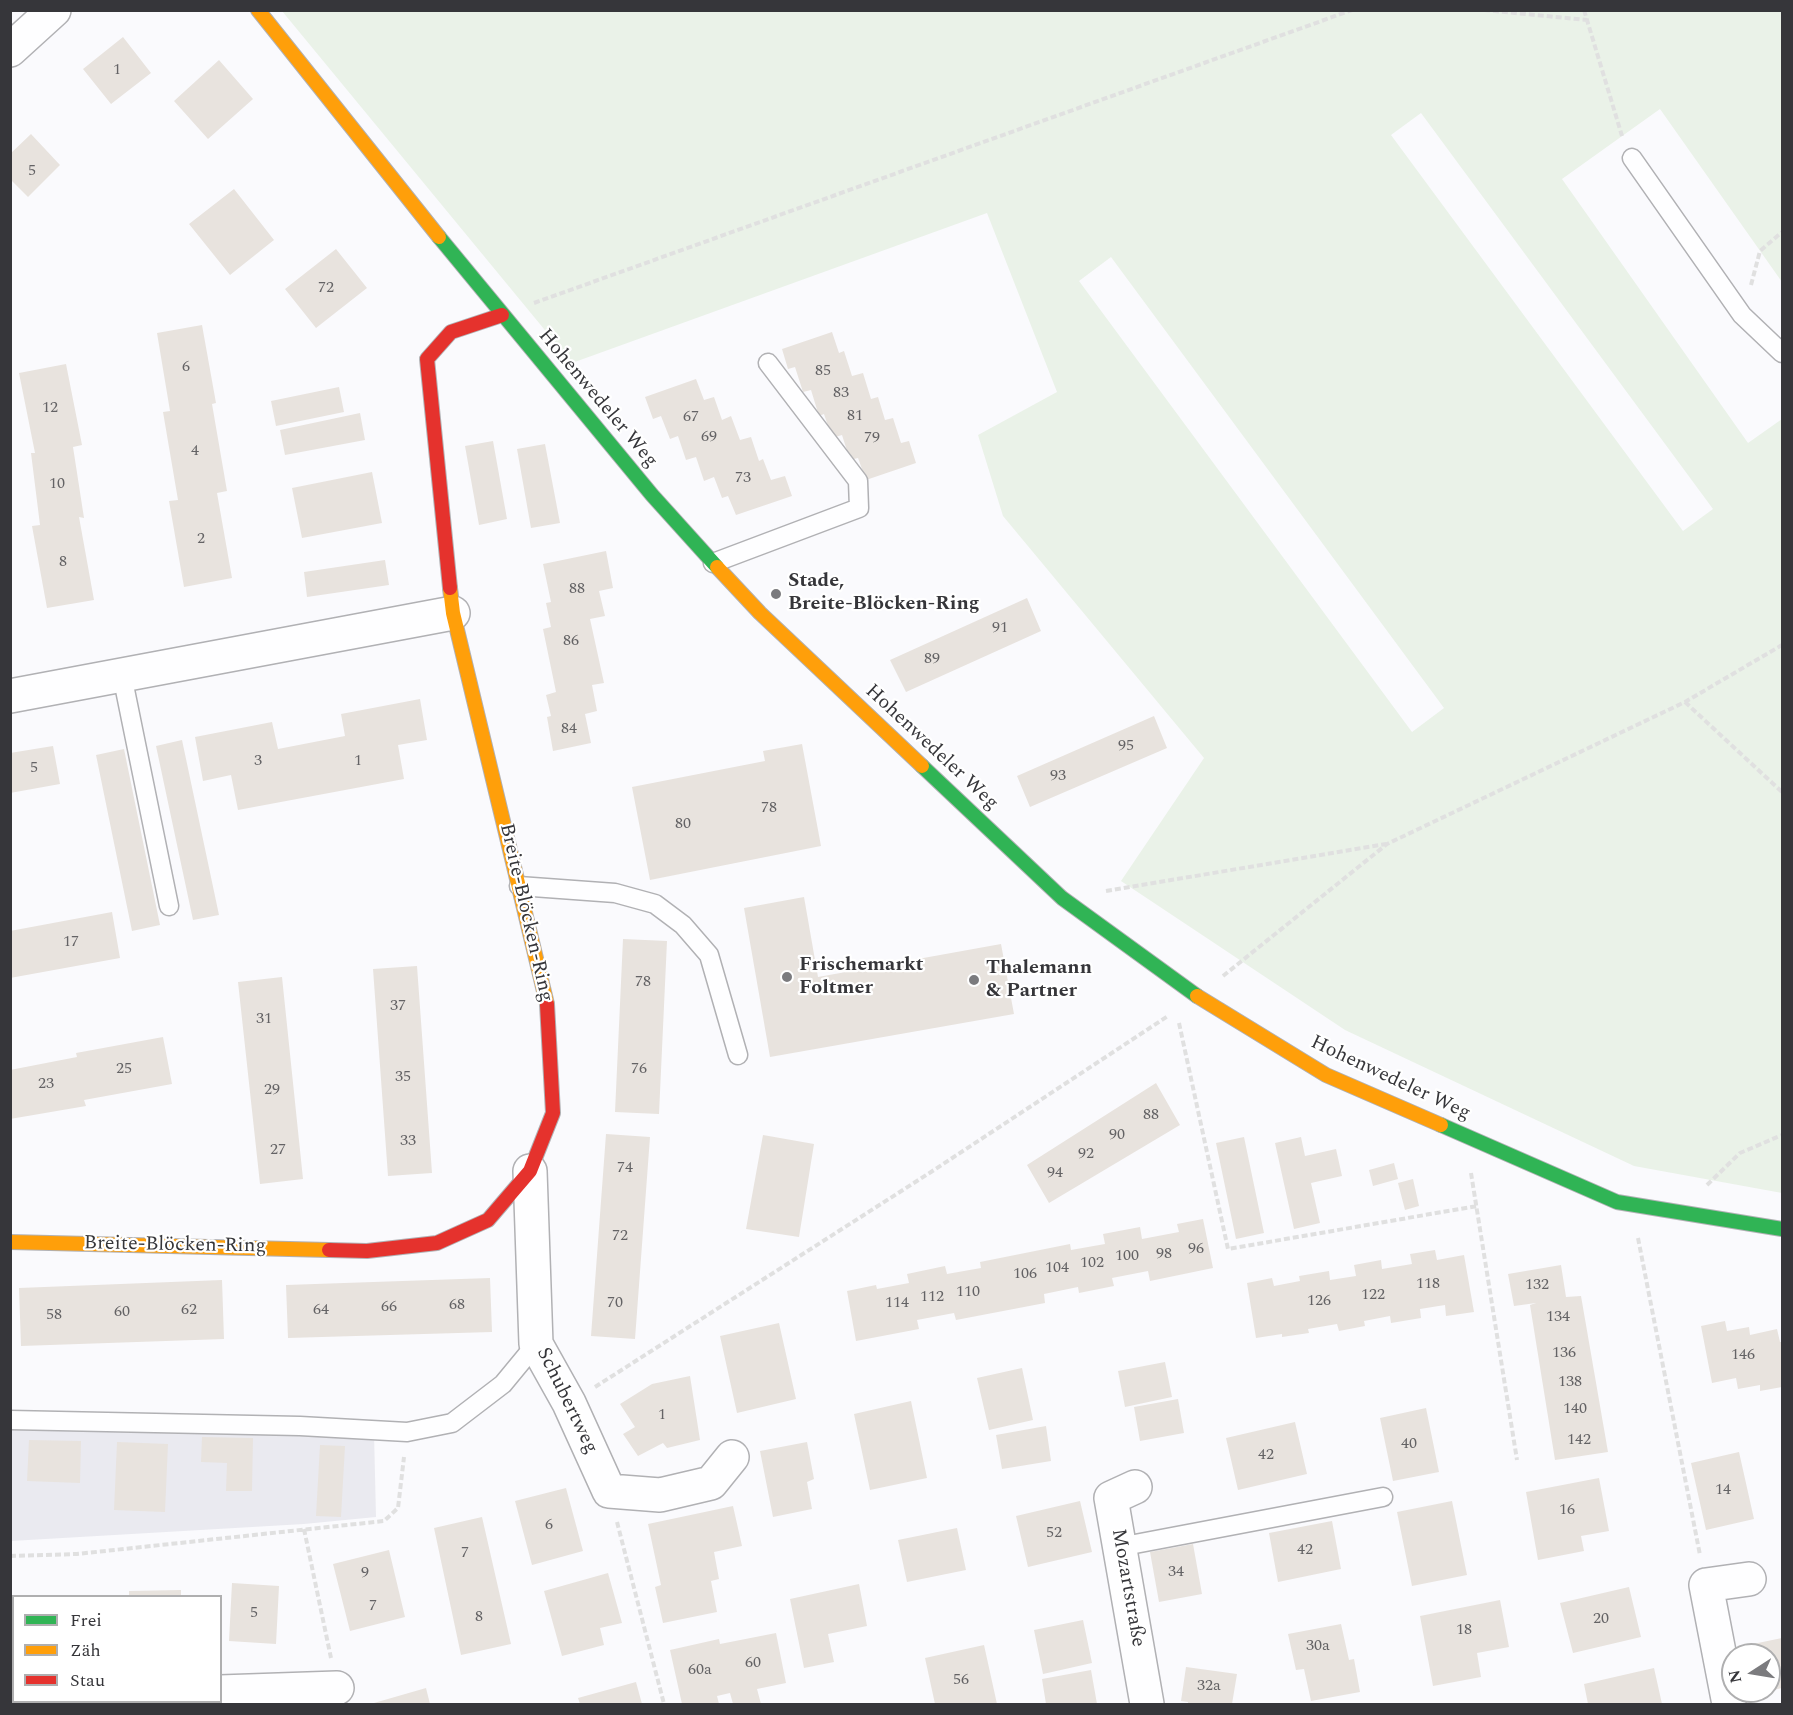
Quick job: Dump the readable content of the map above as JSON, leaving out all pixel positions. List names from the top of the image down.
{
  "streets": {
    "street": [
      "Hohenwedeler Weg",
      "Breite-Blöcken-Ring",
      "Schubertweg",
      "Mozartstraße"
    ]
  },
  "crossings": [
    ["Hohenwedeler Weg", "Breite-Blöcken-Ring"],
    ["Breite-Blöcken-Ring", "Schubertweg"]
  ],
  "places": ["Stade, Breite-Blöcken-Ring", "Frischemarkt Foltmer", "Thalemann & Partner"],
  "house_numbers": [
    "1",
    "5",
    "72",
    "6",
    "85",
    "83",
    "12",
    "81",
    "67",
    "69",
    "79",
    "4",
    "73",
    "10",
    "2",
    "8",
    "88",
    "91",
    "86",
    "89",
    "84",
    "95",
    "3",
    "1",
    "5",
    "93",
    "78",
    "80",
    "17",
    "78",
    "37",
    "31",
    "25",
    "76",
    "35",
    "23",
    "29",
    "88",
    "90",
    "33",
    "27",
    "92",
    "74",
    "94",
    "72",
    "96",
    "98",
    "100",
    "102",
    "104",
    "106",
    "118",
    "132",
    "110",
    "122",
    "112",
    "126",
    "70",
    "114",
    "68",
    "66",
    "62",
    "64",
    "60",
    "58",
    "134",
    "136",
    "146",
    "138",
    "140",
    "1",
    "142",
    "40",
    "42",
    "14",
    "16",
    "6",
    "52",
    "42",
    "7",
    "34",
    "9",
    "7",
    "5",
    "8",
    "20",
    "18",
    "30a",
    "60",
    "60a",
    "56",
    "32a"
  ],
  "legend": ["Frei", "Zäh", "Stau"],
  "north": "left"
}
